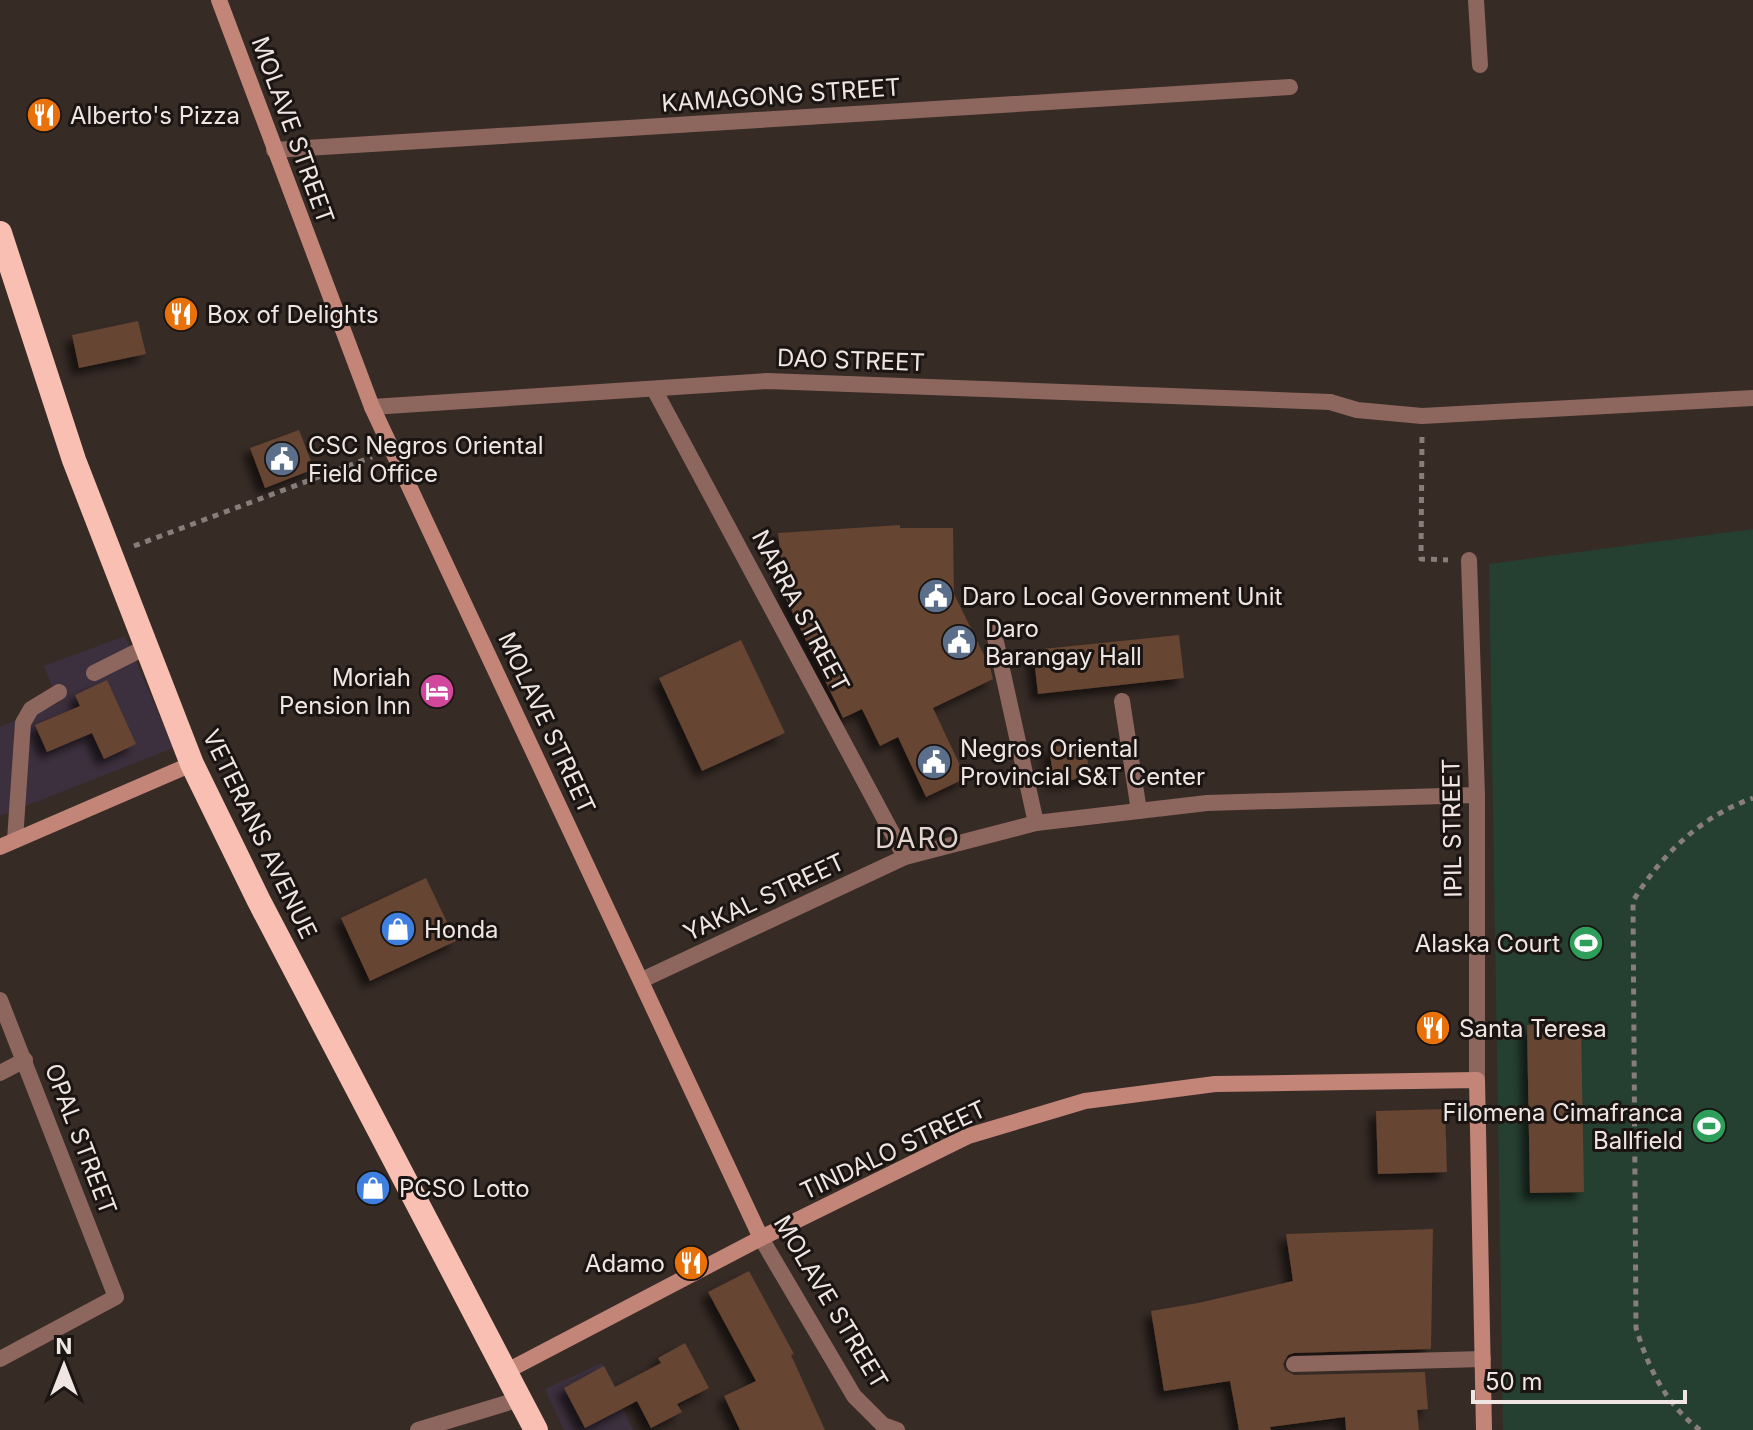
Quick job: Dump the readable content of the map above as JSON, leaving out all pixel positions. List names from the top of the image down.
{
  "streets": {
    "highway": ["VETERANS AVENUE"],
    "street": [
      "KAMAGONG STREET",
      "MOLAVE STREET",
      "DAO STREET",
      "NARRA STREET",
      "IPIL STREET",
      "YAKAL STREET",
      "OPAL STREET",
      "TINDALO STREET"
    ]
  },
  "crossings": [
    ["KAMAGONG STREET", "MOLAVE STREET"],
    ["MOLAVE STREET", "DAO STREET"],
    ["MOLAVE STREET", "YAKAL STREET"],
    ["MOLAVE STREET", "TINDALO STREET"],
    ["DAO STREET", "NARRA STREET"],
    ["NARRA STREET", "YAKAL STREET"],
    ["IPIL STREET", "YAKAL STREET"],
    ["IPIL STREET", "TINDALO STREET"],
    ["VETERANS AVENUE", "TINDALO STREET"]
  ],
  "districts": ["DARO"],
  "places": {
    "restaurant": [
      "Alberto's Pizza",
      "Box of Delights",
      "Santa Teresa",
      "Adamo"
    ],
    "public building": [
      "CSC Negros Oriental Field Office",
      "Daro Local Government Unit",
      "Daro Barangay Hall",
      "Negros Oriental Provincial S&T Center"
    ],
    "hotel": ["Moriah Pension Inn"],
    "shop": ["Honda", "PCSO Lotto"],
    "sports": ["Alaska Court", "Filomena Cimafranca Ballfield"]
  },
  "scale_bar": "50 m",
  "north": "top"
}
